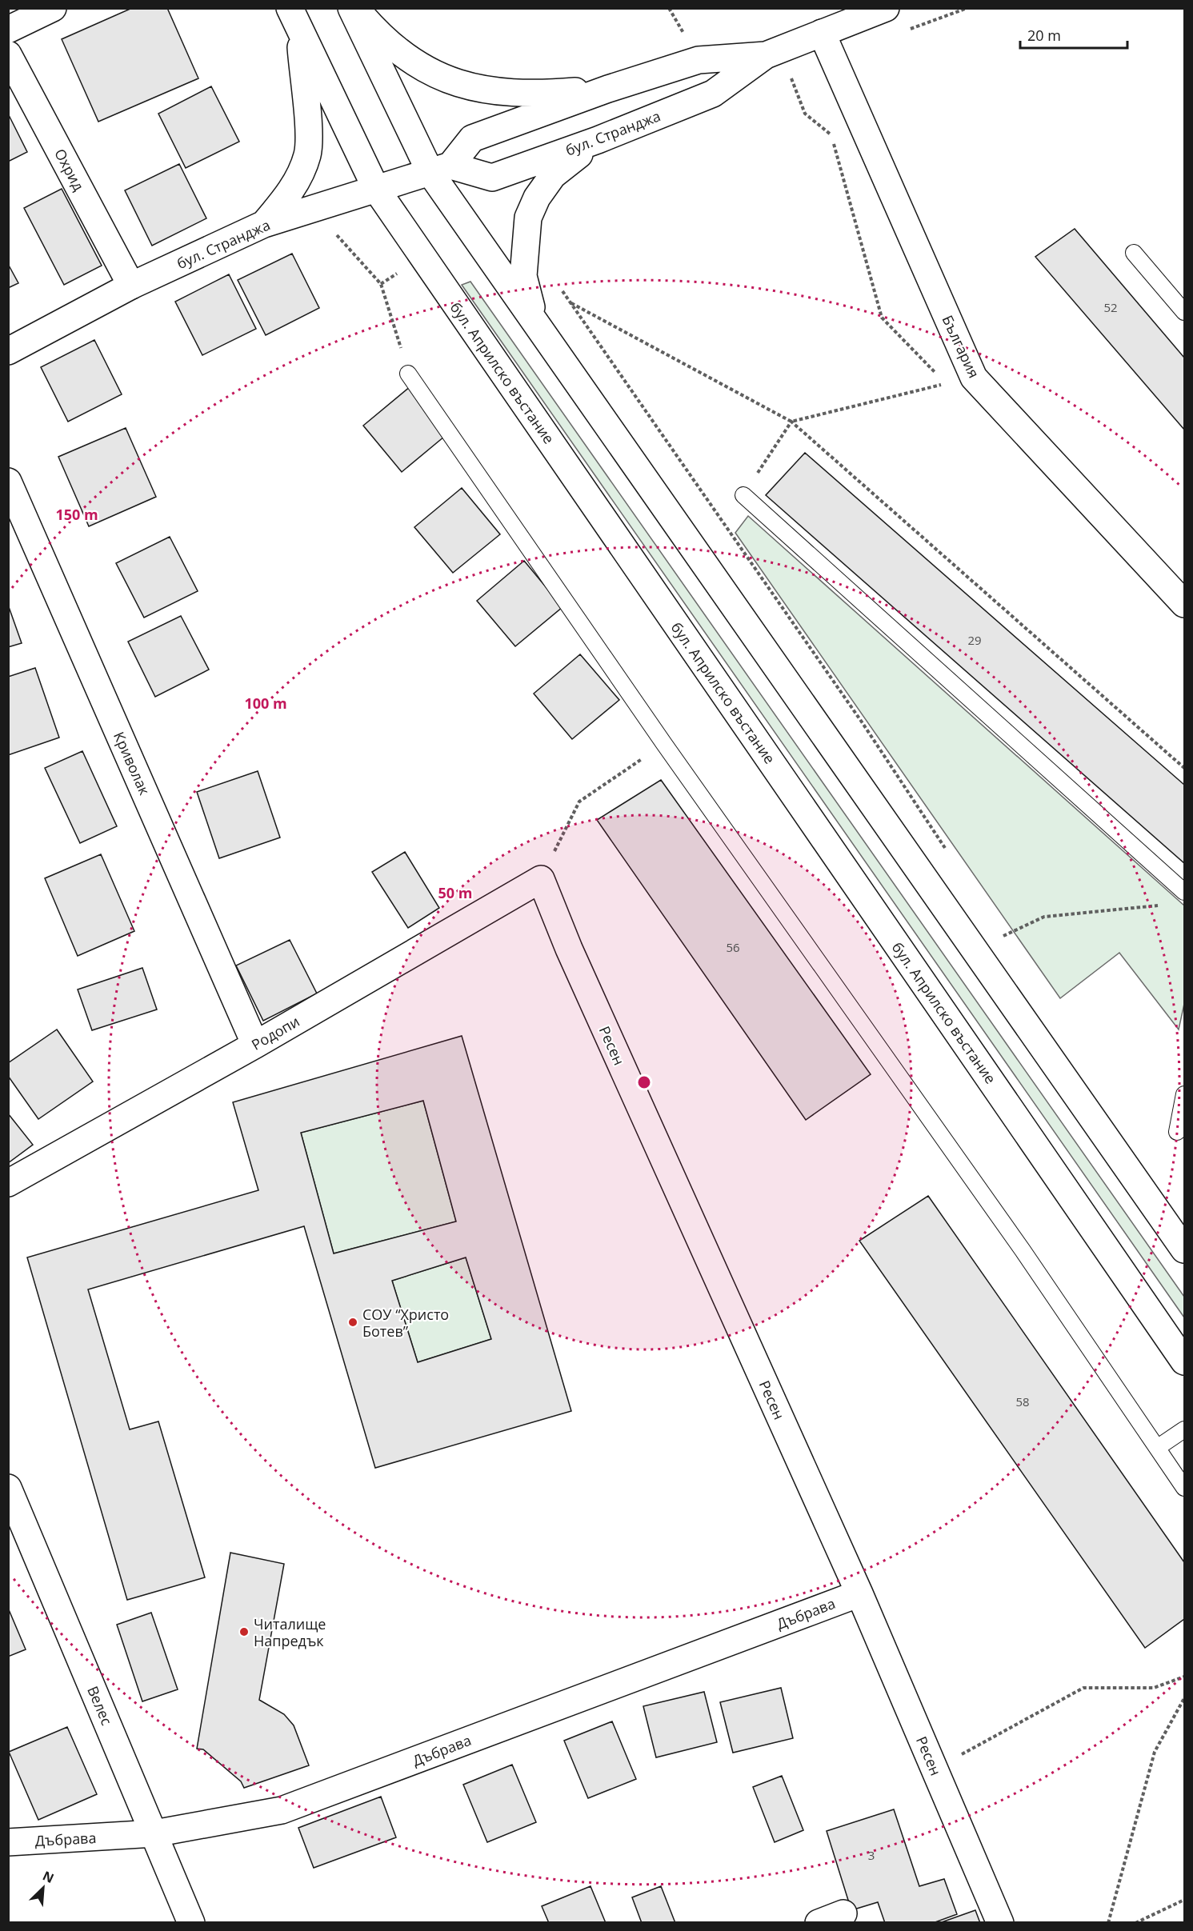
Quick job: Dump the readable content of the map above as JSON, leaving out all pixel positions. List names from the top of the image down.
{
  "streets": {
    "street": [
      "бул. Странджа",
      "Охрид",
      "България",
      "бул. Априлско въстание",
      "Криволак",
      "Родопи",
      "Ресен",
      "Дъбрава",
      "Велес"
    ]
  },
  "crossings": [
    ["бул. Странджа", "Охрид"],
    ["бул. Странджа", "България"],
    ["бул. Странджа", "бул. Априлско въстание"],
    ["Криволак", "Родопи"],
    ["Родопи", "Ресен"],
    ["Ресен", "Дъбрава"],
    ["Дъбрава", "Велес"]
  ],
  "places": ["СОУ “Христо Ботев”", "Читалище Напредък"],
  "house_numbers": [
    "52",
    "29",
    "56",
    "58",
    "3"
  ],
  "scale_bar": "20 m",
  "north": "top right",
  "rings": ["150 m", "100 m", "50 m"]
}
